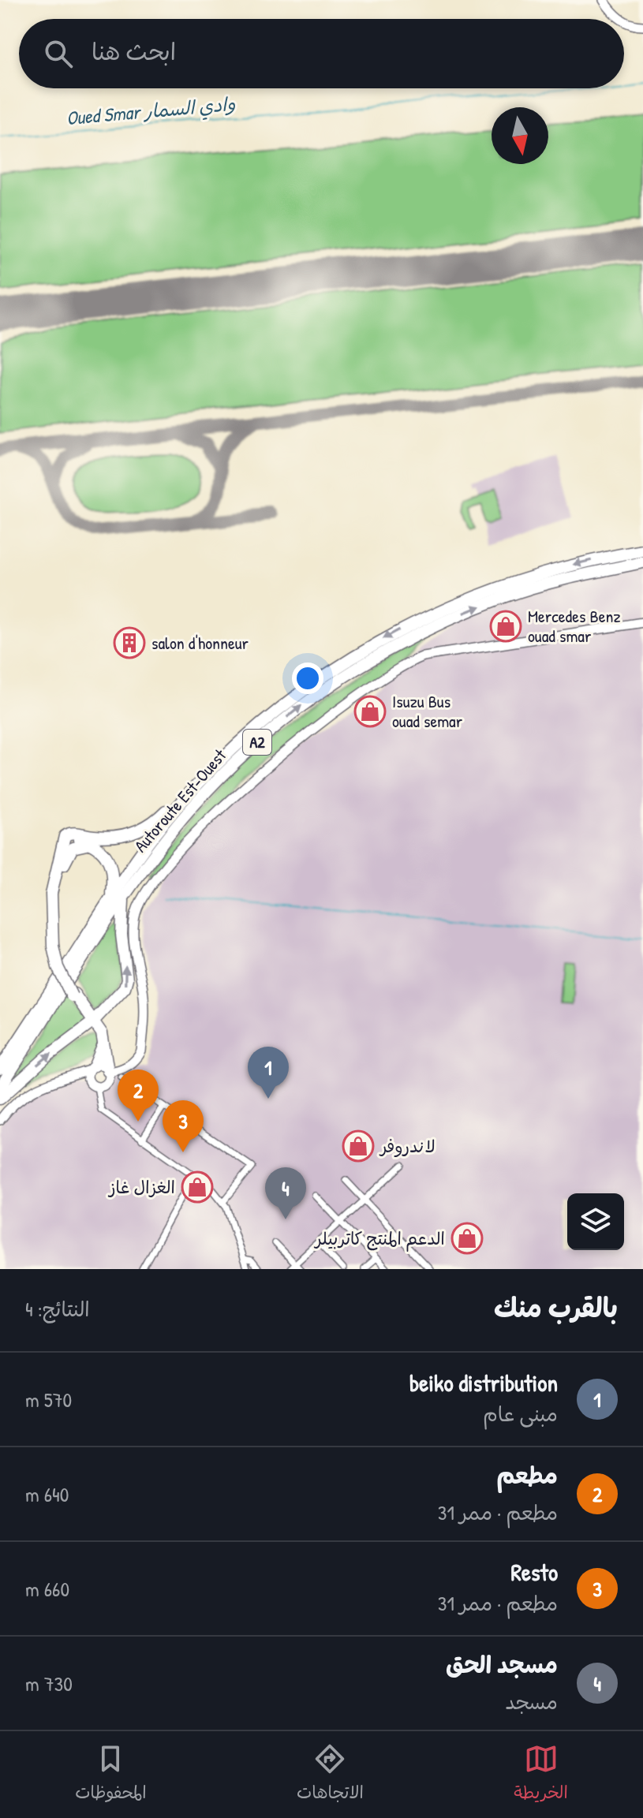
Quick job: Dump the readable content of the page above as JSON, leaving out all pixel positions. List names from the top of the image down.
{
  "streets": {
    "highway": ["A2", "Autoroute Est-Ouest"]
  },
  "water": ["Oued Smar وادي السمار"],
  "places": {
    "shop": [
      "Mercedes Benz ouad smar",
      "Isuzu Bus ouad semar",
      "لاندروفر",
      "الغزال غاز",
      "الدعم المنتج كاتربيلر"
    ],
    "building": ["salon d'honneur"]
  },
  "north": "bottom",
  "page": {
    "search": "ابحث هنا",
    "pins": [
      "1",
      "2",
      "3",
      "4"
    ],
    "heading": ["بالقرب منك", "النتائج: 4"],
    "list": [
      {
        "mark": "1",
        "name": "beiko distribution",
        "note": "مبنى عام",
        "value": "570 m"
      },
      {
        "mark": "2",
        "name": "مطعم",
        "note": "مطعم · ممر 31",
        "value": "640 m"
      },
      {
        "mark": "3",
        "name": "Resto",
        "note": "مطعم · ممر 31",
        "value": "660 m"
      },
      {
        "mark": "4",
        "name": "مسجد الحق",
        "note": "مسجد",
        "value": "730 m"
      }
    ],
    "nav": ["الخريطة", "الاتجاهات", "المحفوظات"]
  }
}
